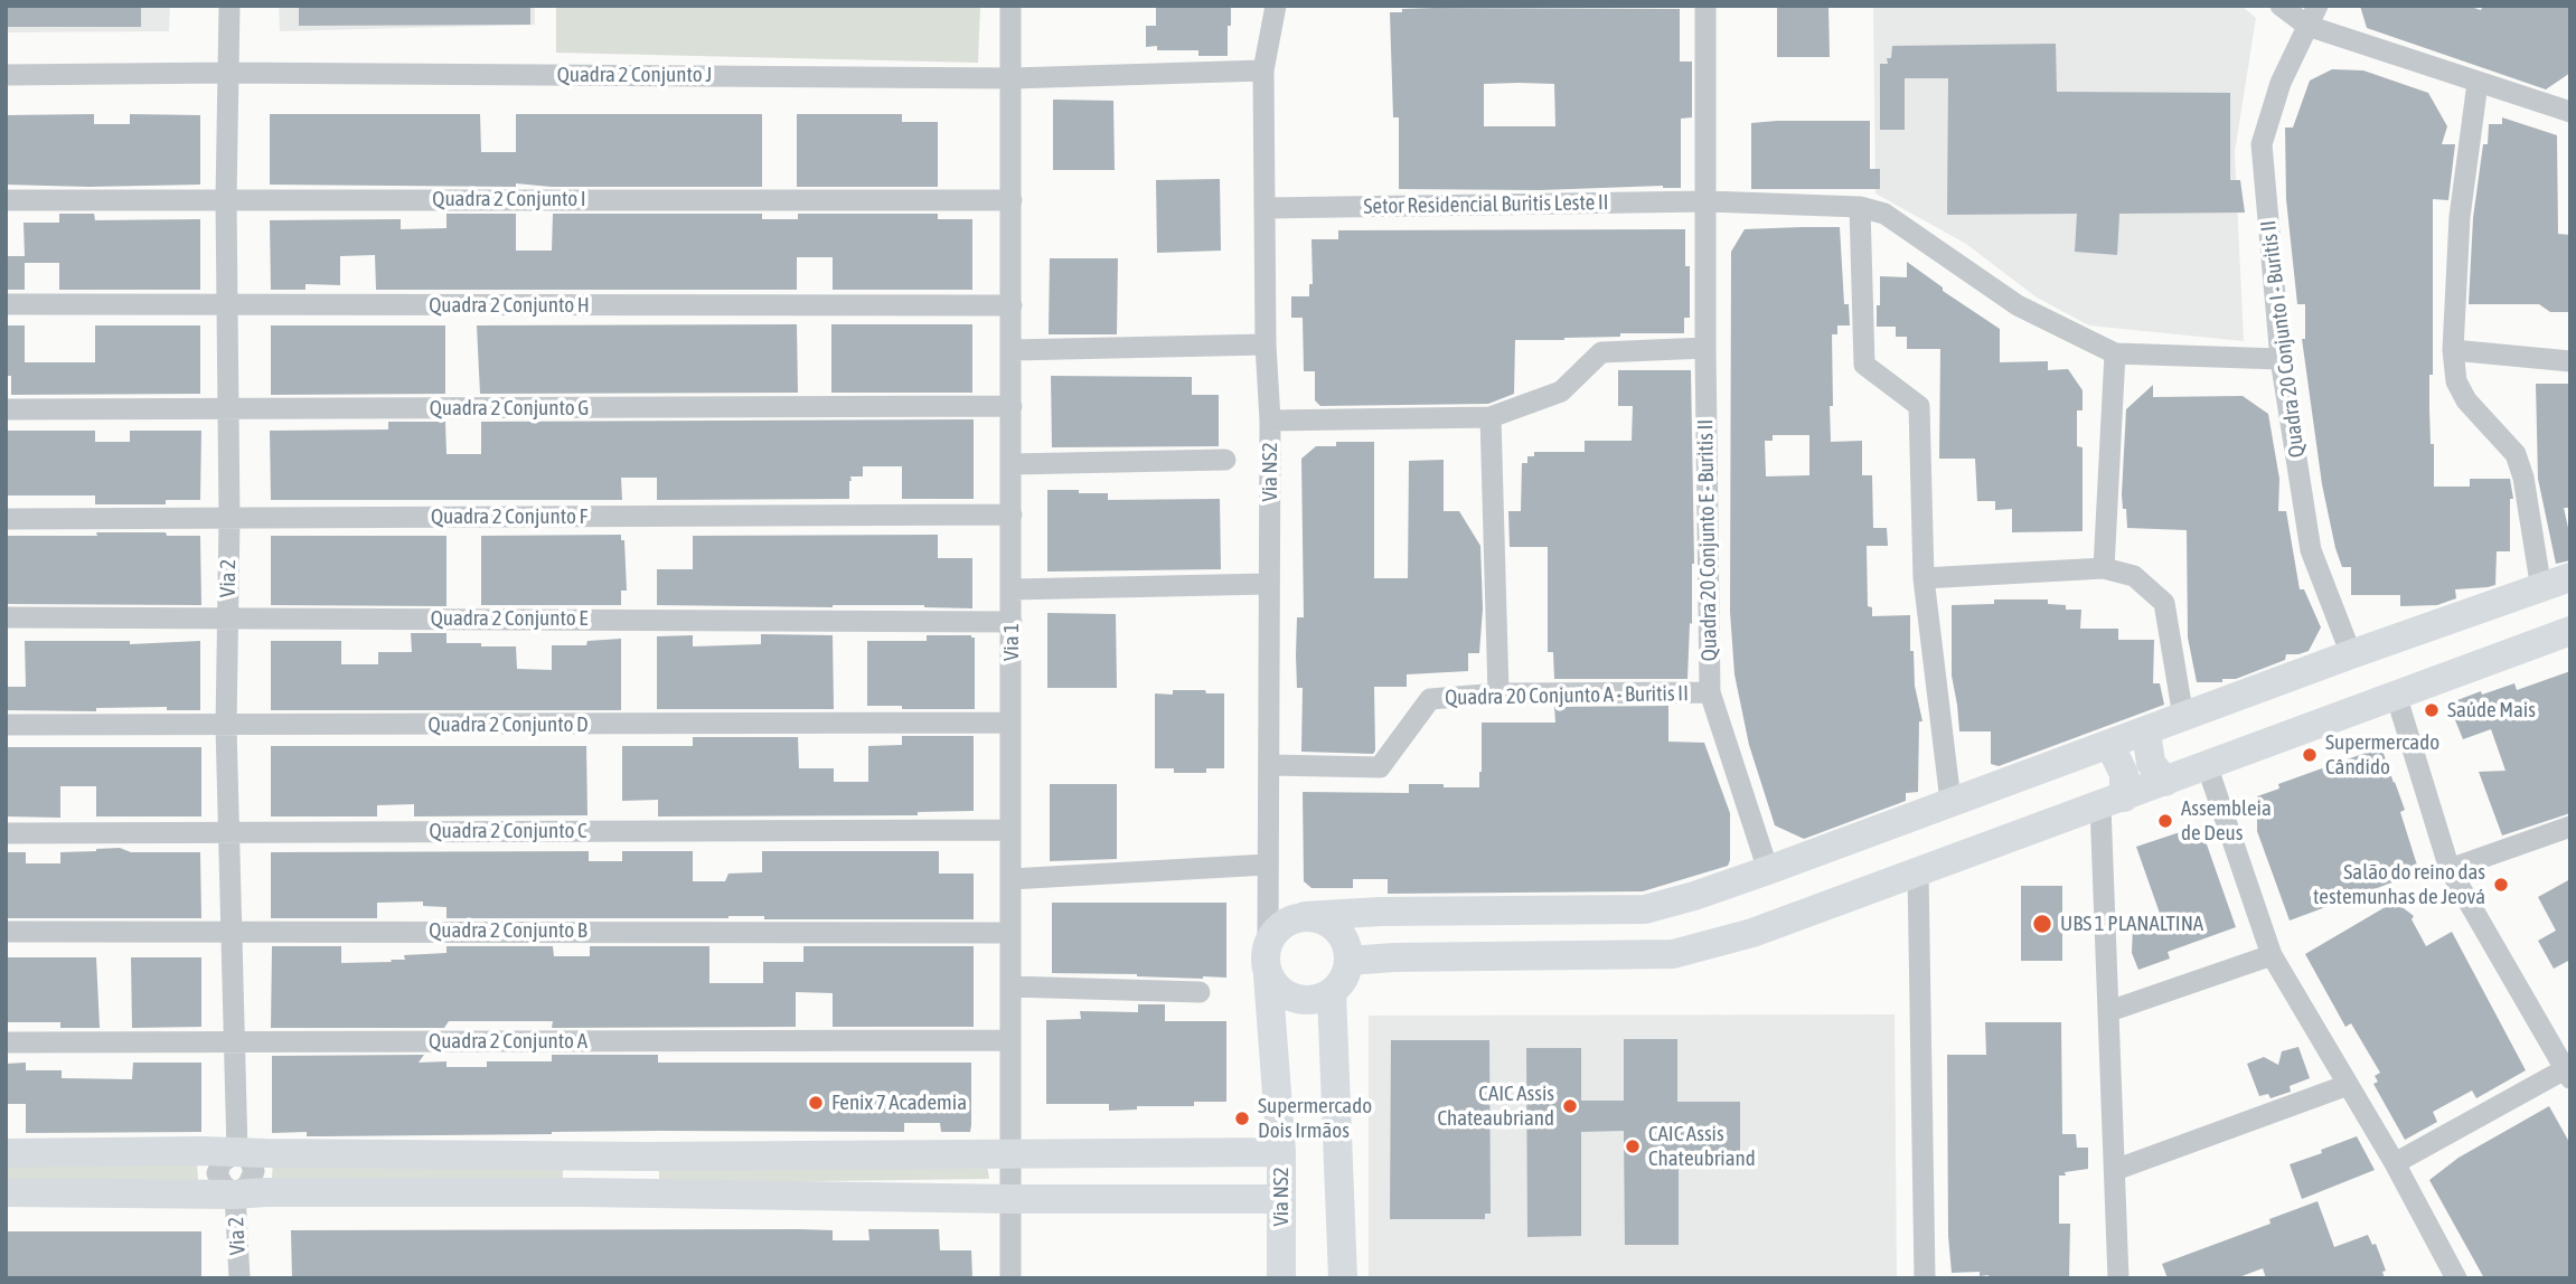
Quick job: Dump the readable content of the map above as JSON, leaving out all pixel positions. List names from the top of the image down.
{
  "streets": {
    "street": [
      "Quadra 2 Conjunto J",
      "Quadra 2 Conjunto I",
      "Setor Residencial Buritis Leste II",
      "Quadra 2 Conjunto H",
      "Quadra 20 Conjunto I - Buritis II",
      "Quadra 2 Conjunto G",
      "Via NS2",
      "Quadra 2 Conjunto F",
      "Quadra 20 Conjunto E - Buritis II",
      "Via 2",
      "Quadra 2 Conjunto E",
      "Via 1",
      "Quadra 20 Conjunto A - Buritis II",
      "Quadra 2 Conjunto D",
      "Quadra 2 Conjunto C",
      "Quadra 2 Conjunto B",
      "Quadra 2 Conjunto A"
    ]
  },
  "crossings": [
    ["Quadra 2 Conjunto J", "Via NS2"],
    ["Quadra 2 Conjunto J", "Via 2"],
    ["Quadra 2 Conjunto J", "Via 1"],
    ["Quadra 2 Conjunto I", "Via 2"],
    ["Quadra 2 Conjunto I", "Via 1"],
    ["Setor Residencial Buritis Leste II", "Quadra 20 Conjunto I - Buritis II"],
    ["Setor Residencial Buritis Leste II", "Via NS2"],
    ["Setor Residencial Buritis Leste II", "Quadra 20 Conjunto E - Buritis II"],
    ["Quadra 2 Conjunto H", "Via 2"],
    ["Quadra 2 Conjunto H", "Via 1"],
    ["Quadra 2 Conjunto G", "Via 2"],
    ["Quadra 2 Conjunto G", "Via 1"],
    ["Via NS2", "Quadra 20 Conjunto A - Buritis II"],
    ["Quadra 2 Conjunto F", "Via 2"],
    ["Quadra 2 Conjunto F", "Via 1"],
    ["Quadra 20 Conjunto E - Buritis II", "Quadra 20 Conjunto A - Buritis II"],
    ["Via 2", "Quadra 2 Conjunto E"],
    ["Via 2", "Quadra 2 Conjunto D"],
    ["Via 2", "Quadra 2 Conjunto C"],
    ["Via 2", "Quadra 2 Conjunto B"],
    ["Via 2", "Quadra 2 Conjunto A"],
    ["Quadra 2 Conjunto E", "Via 1"],
    ["Via 1", "Quadra 2 Conjunto D"],
    ["Via 1", "Quadra 2 Conjunto C"],
    ["Via 1", "Quadra 2 Conjunto B"],
    ["Via 1", "Quadra 2 Conjunto A"]
  ],
  "places": [
    "Saúde Mais",
    "Supermercado Cândido",
    "Assembleia de Deus",
    "Salão do reino das testemunhas de Jeová",
    "UBS 1 PLANALTINA",
    "Fenix 7 Academia",
    "CAIC Assis Chateaubriand",
    "Supermercado Dois Irmãos",
    "CAIC Assis Chateubriand"
  ]
}
